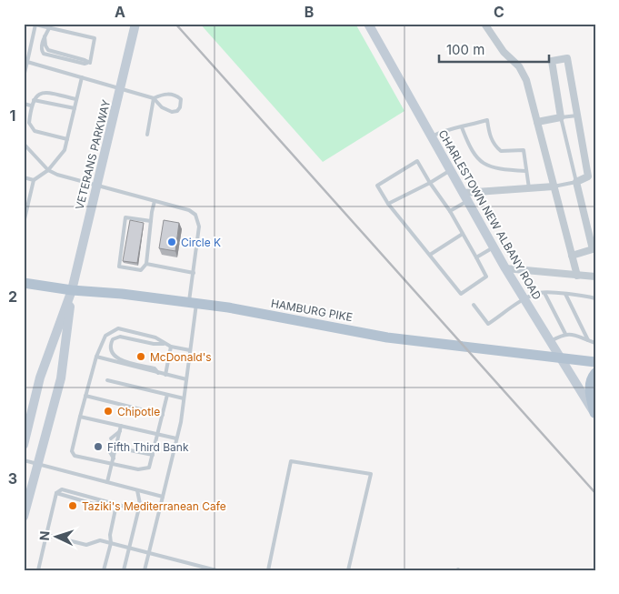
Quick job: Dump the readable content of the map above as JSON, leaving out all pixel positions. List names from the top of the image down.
{
  "streets": {
    "main road": ["VETERANS PARKWAY", "CHARLESTOWN NEW ALBANY ROAD", "HAMBURG PIKE"]
  },
  "crossings": [
    ["VETERANS PARKWAY", "HAMBURG PIKE"],
    ["CHARLESTOWN NEW ALBANY ROAD", "HAMBURG PIKE"]
  ],
  "places": [
    "Circle K",
    "McDonald's",
    "Chipotle",
    "Fifth Third Bank",
    "Taziki's Mediterranean Cafe"
  ],
  "scale_bar": "100 m",
  "north": "left",
  "grid": {
    "columns": ["A", "B", "C"],
    "rows": ["1", "2", "3"]
  }
}
